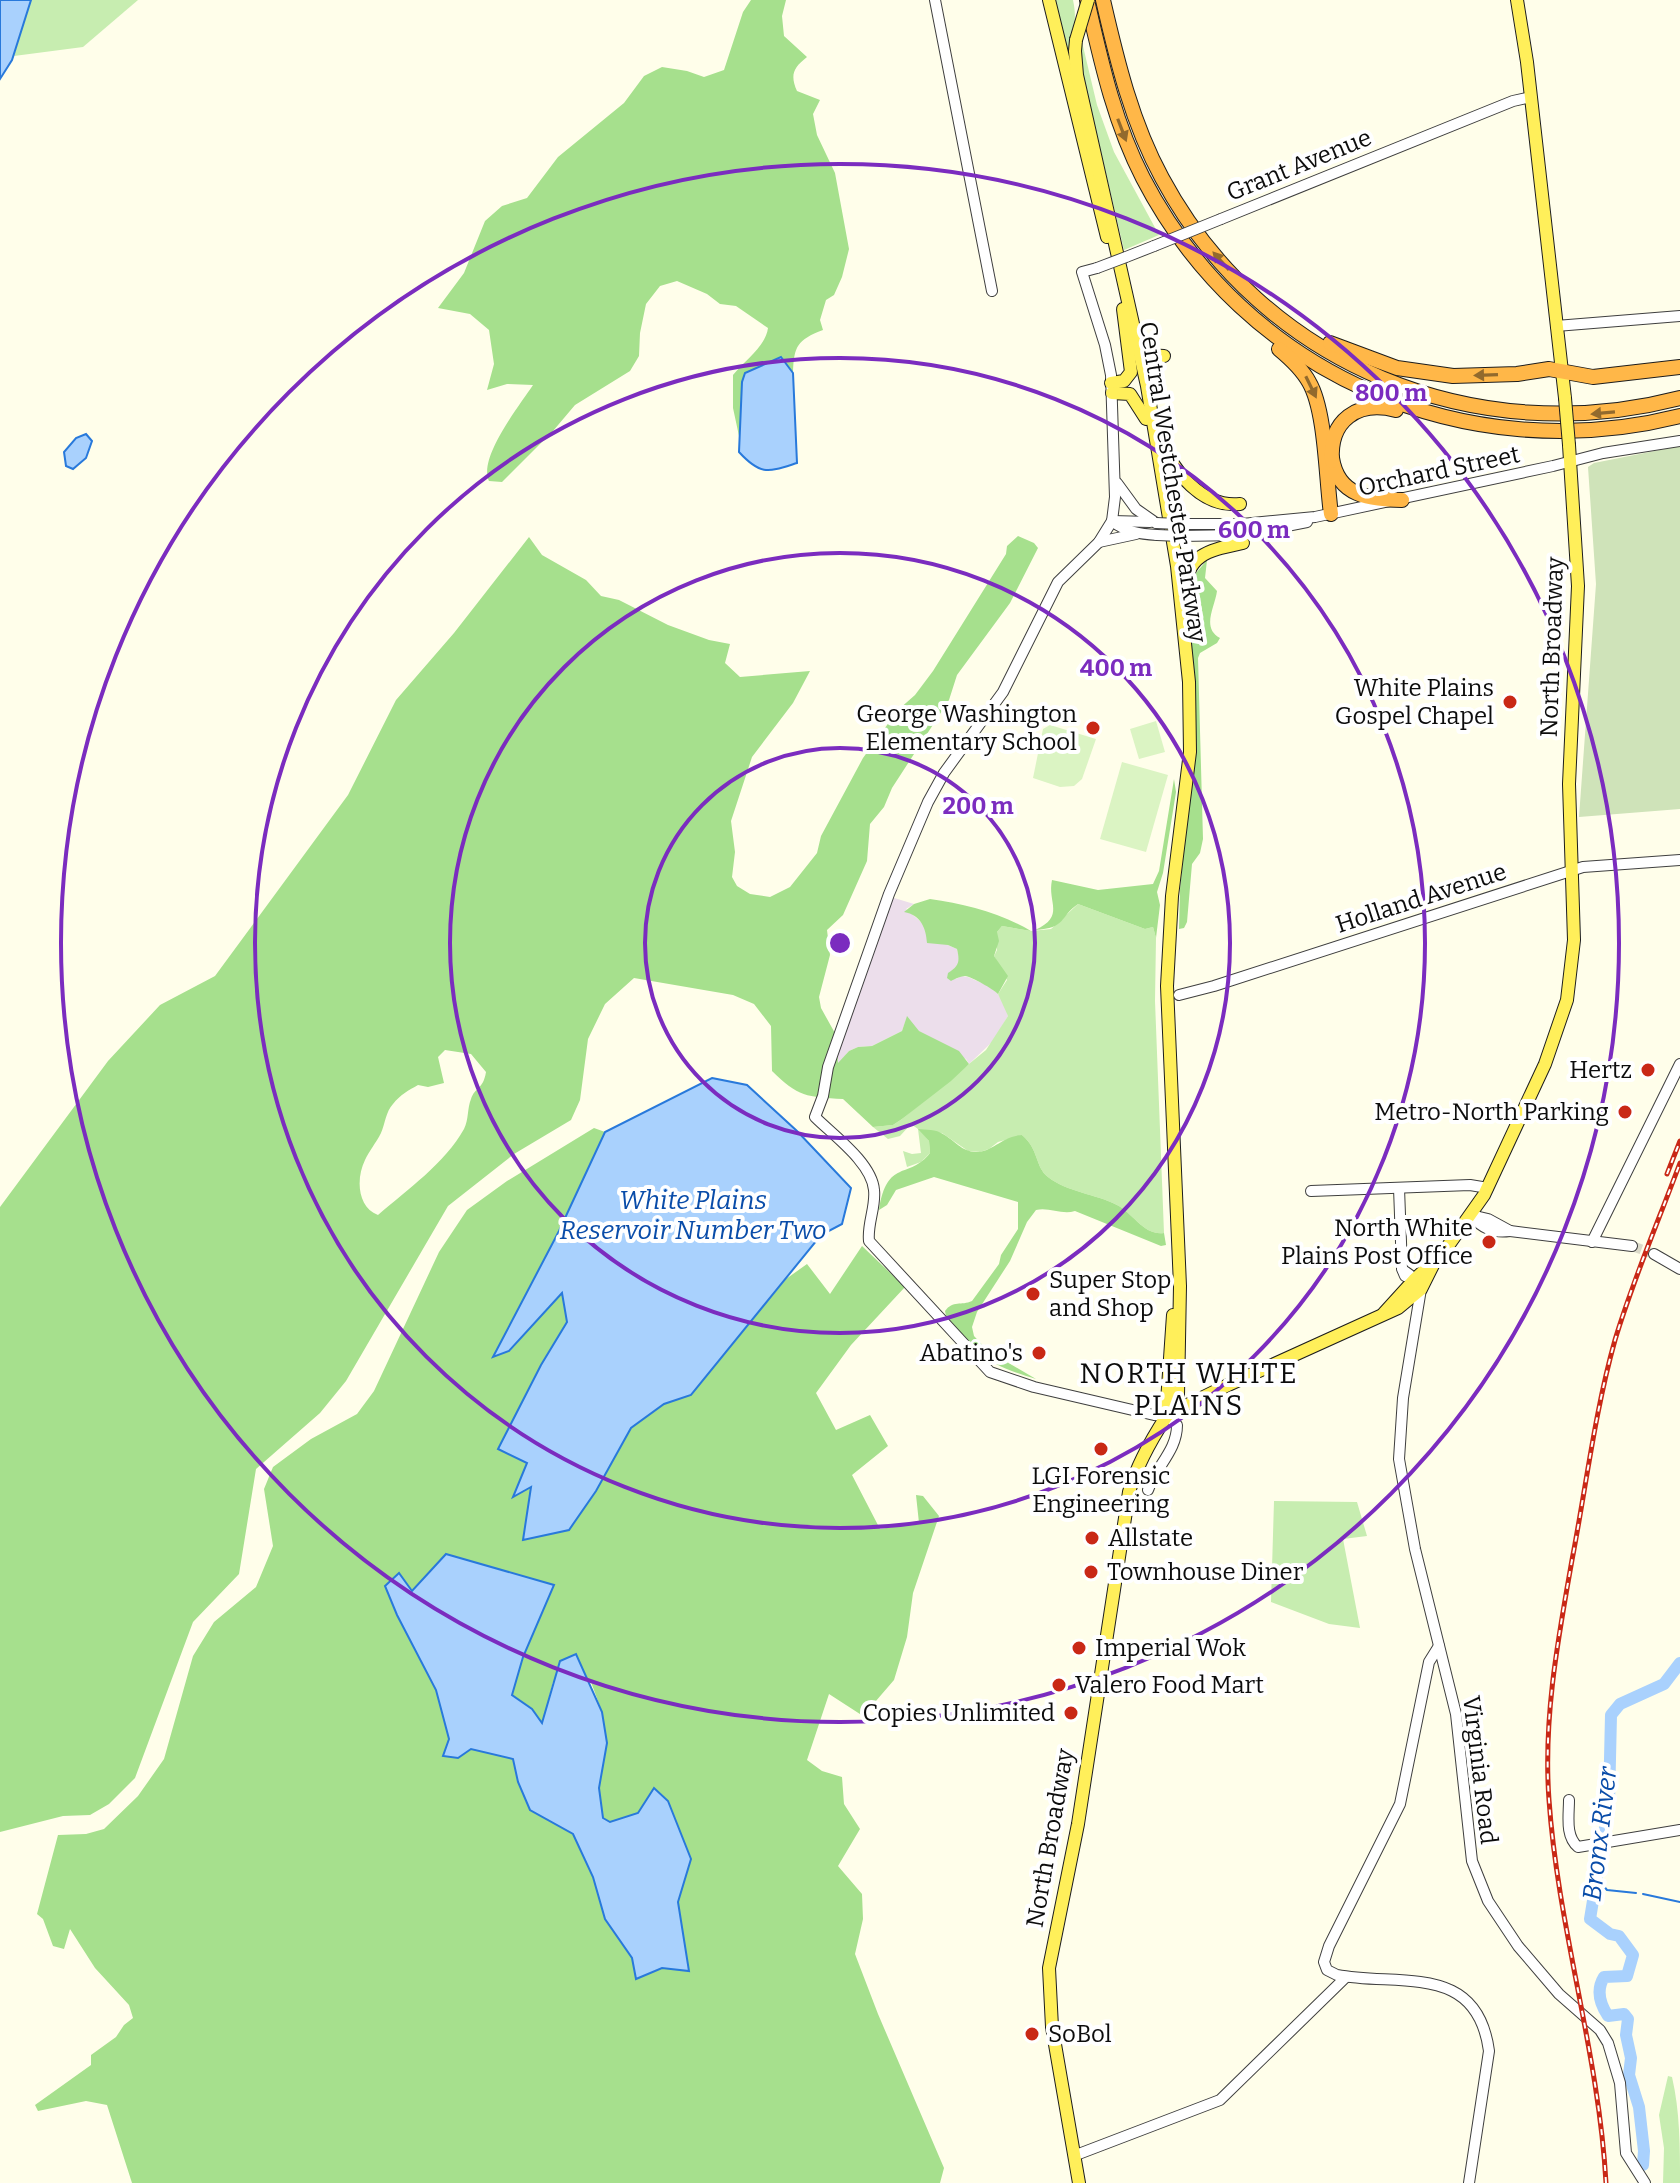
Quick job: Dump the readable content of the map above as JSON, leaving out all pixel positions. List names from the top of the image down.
{
  "streets": {
    "main road": ["Central Westchester Parkway", "North Broadway"],
    "street": [
      "Grant Avenue",
      "Orchard Street",
      "Holland Avenue",
      "Virginia Road"
    ]
  },
  "crossings": [
    ["Grant Avenue", "North Broadway"],
    ["Orchard Street", "North Broadway"],
    ["Central Westchester Parkway", "North Broadway"],
    ["North Broadway", "Holland Avenue"],
    ["North Broadway", "Virginia Road"]
  ],
  "districts": ["NORTH WHITE PLAINS"],
  "water": ["White Plains Reservoir Number Two", "Bronx River"],
  "places": [
    "White Plains Gospel Chapel",
    "George Washington Elementary School",
    "Hertz",
    "Metro-North Parking",
    "North White Plains Post Office",
    "Super Stop and Shop",
    "Abatino's",
    "LGI Forensic Engineering",
    "Allstate",
    "Townhouse Diner",
    "Imperial Wok",
    "Valero Food Mart",
    "Copies Unlimited",
    "SoBol"
  ],
  "rings": [
    "800 m",
    "600 m",
    "400 m",
    "200 m"
  ]
}
